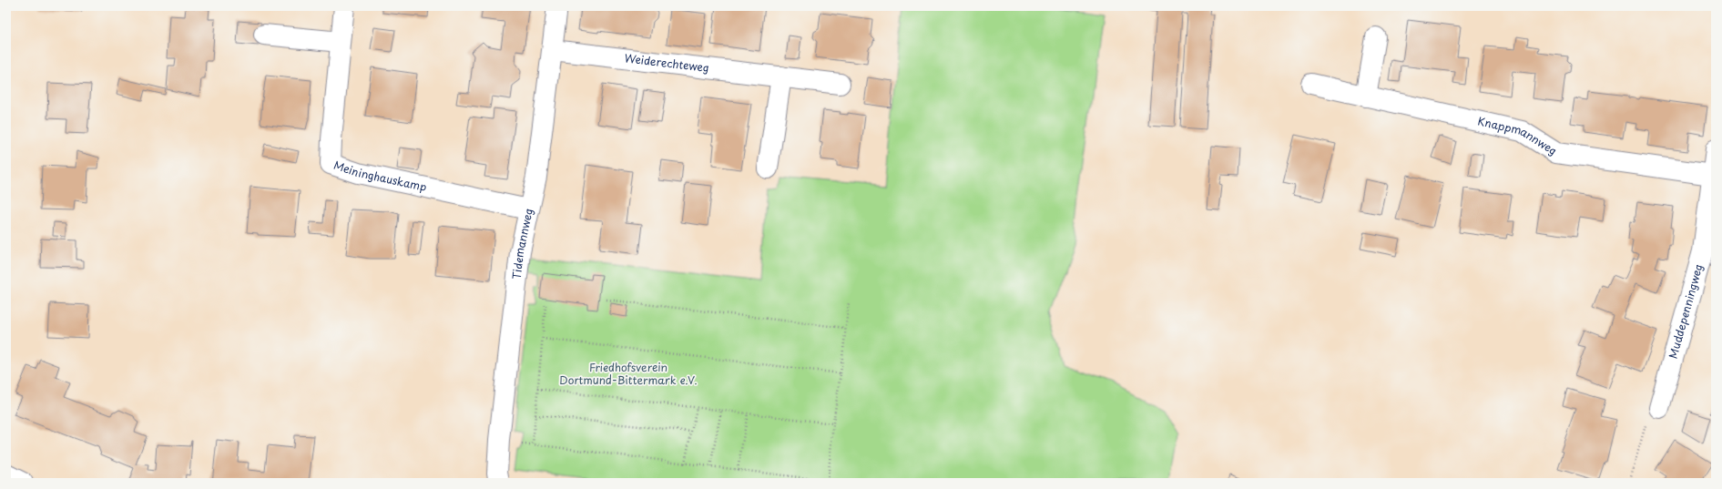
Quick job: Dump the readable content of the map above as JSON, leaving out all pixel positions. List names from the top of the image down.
{
  "streets": {
    "street": [
      "Weiderechteweg",
      "Knappmannweg",
      "Meininghauskamp",
      "Tidemannweg",
      "Muddepenningweg"
    ]
  },
  "crossings": [
    ["Weiderechteweg", "Tidemannweg"],
    ["Knappmannweg", "Muddepenningweg"],
    ["Meininghauskamp", "Tidemannweg"]
  ],
  "parks": ["Friedhofsverein Dortmund-Bittermark e.V."]
}
